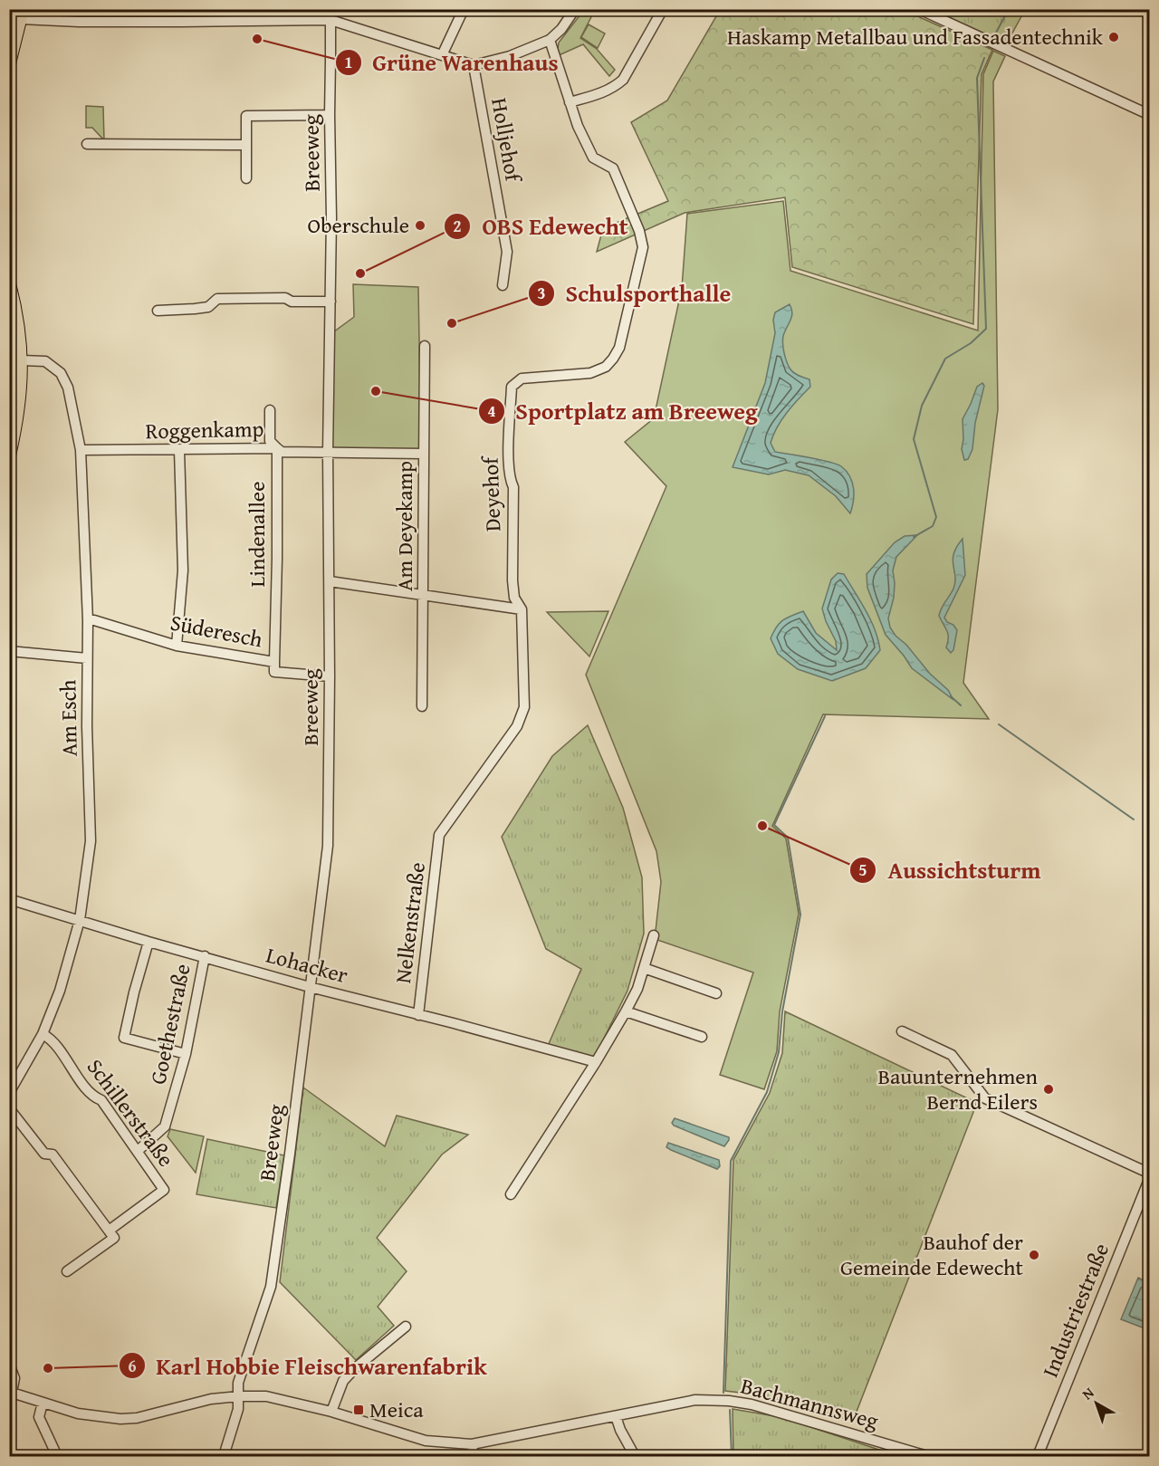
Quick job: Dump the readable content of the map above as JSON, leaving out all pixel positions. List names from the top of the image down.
{
  "streets": {
    "street": [
      "Holljehof",
      "Breeweg",
      "Roggenkamp",
      "Deyehof",
      "Am Deyekamp",
      "Lindenallee",
      "Süderesch",
      "Am Esch",
      "Nelkenstraße",
      "Lohacker",
      "Goethestraße",
      "Schillerstraße",
      "Industriestraße",
      "Bachmannsweg"
    ]
  },
  "crossings": [
    ["Breeweg", "Roggenkamp"],
    ["Breeweg", "Süderesch"],
    ["Breeweg", "Lohacker"],
    ["Breeweg", "Bachmannsweg"],
    ["Roggenkamp", "Am Deyekamp"],
    ["Roggenkamp", "Lindenallee"],
    ["Roggenkamp", "Am Esch"],
    ["Deyehof", "Nelkenstraße"],
    ["Lindenallee", "Süderesch"],
    ["Süderesch", "Am Esch"],
    ["Am Esch", "Lohacker"],
    ["Am Esch", "Schillerstraße"],
    ["Nelkenstraße", "Lohacker"],
    ["Lohacker", "Goethestraße"],
    ["Goethestraße", "Schillerstraße"]
  ],
  "places": {
    "other": [
      "Haskamp Metallbau und Fassadentechnik",
      "Grüne Warenhaus",
      "Oberschule",
      "OBS Edewecht",
      "Schulsporthalle",
      "Sportplatz am Breeweg",
      "Aussichtsturm",
      "Bauunternehmen Bernd Eilers",
      "Bauhof der Gemeinde Edewecht",
      "Karl Hobbie Fleischwarenfabrik"
    ],
    "transit": ["Meica"]
  },
  "north": "top left"
}
